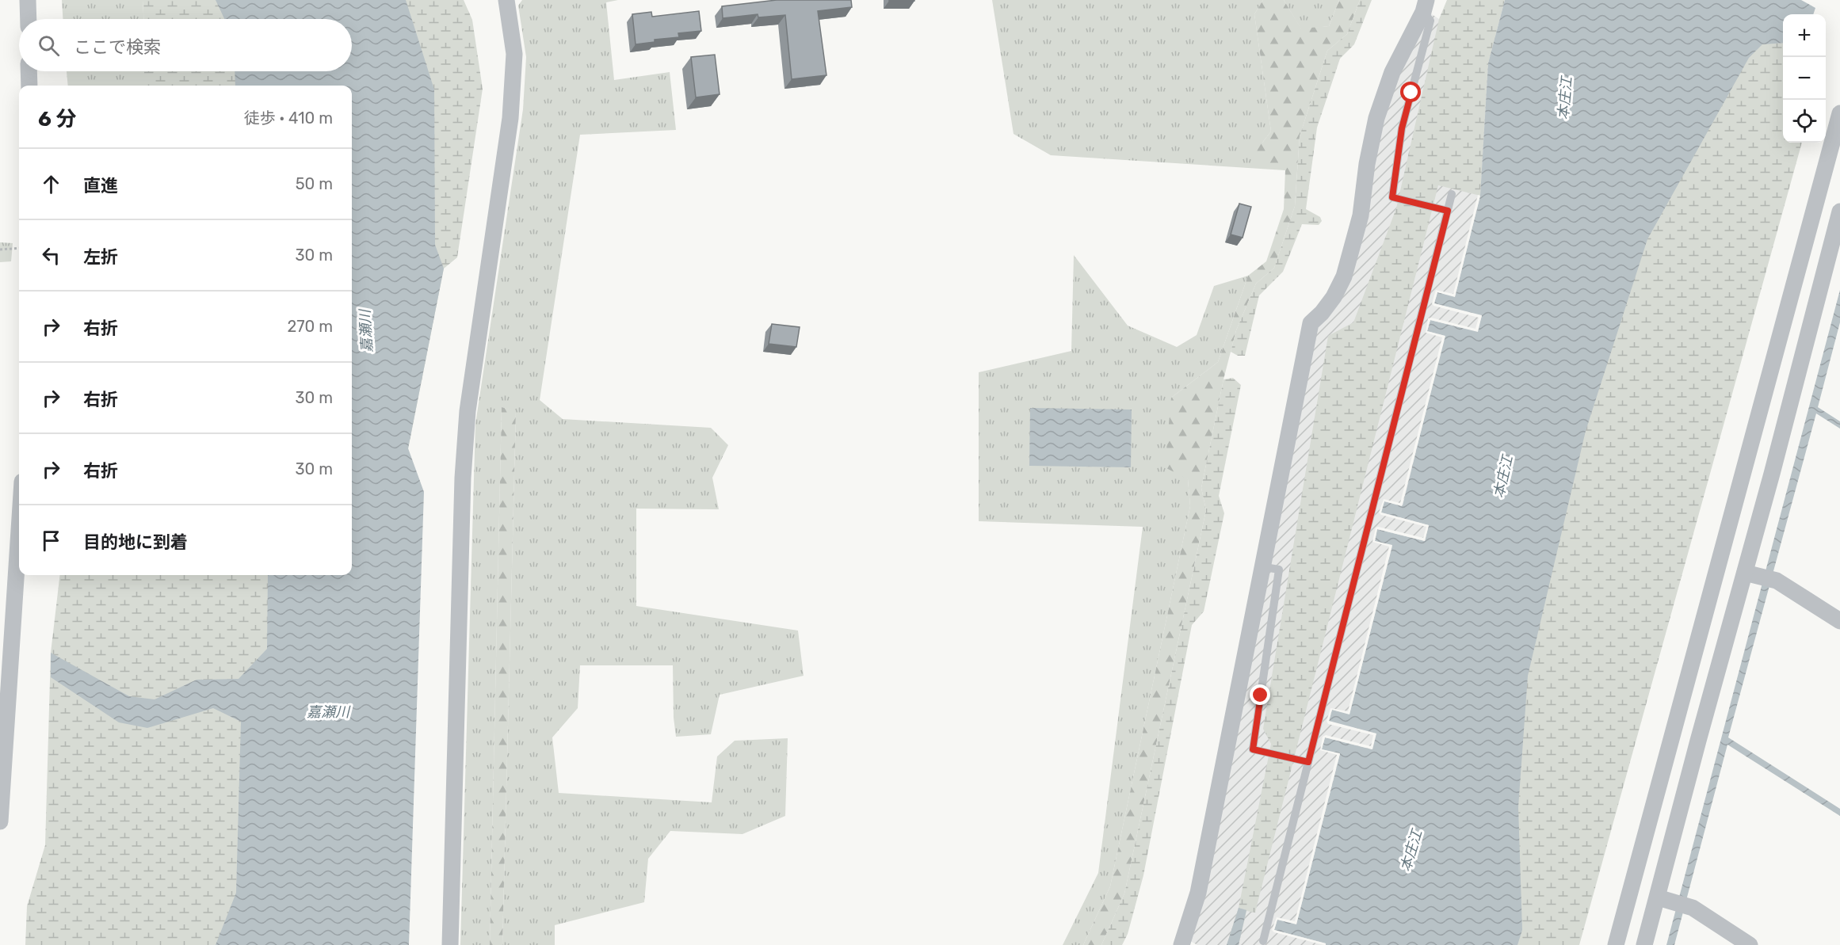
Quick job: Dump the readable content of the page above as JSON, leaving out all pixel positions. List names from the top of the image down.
{
  "water": ["本庄江", "嘉瀬川"],
  "page": {
    "map_buttons": ["+", "−"],
    "search": "ここで検索",
    "heading": ["6 分", "徒歩 · 410 m"],
    "list": [
      ["直進", "50 m"],
      ["左折", "30 m"],
      ["右折", "270 m"],
      ["右折", "30 m"],
      ["右折", "30 m"],
      "目的地に到着"
    ]
  }
}
